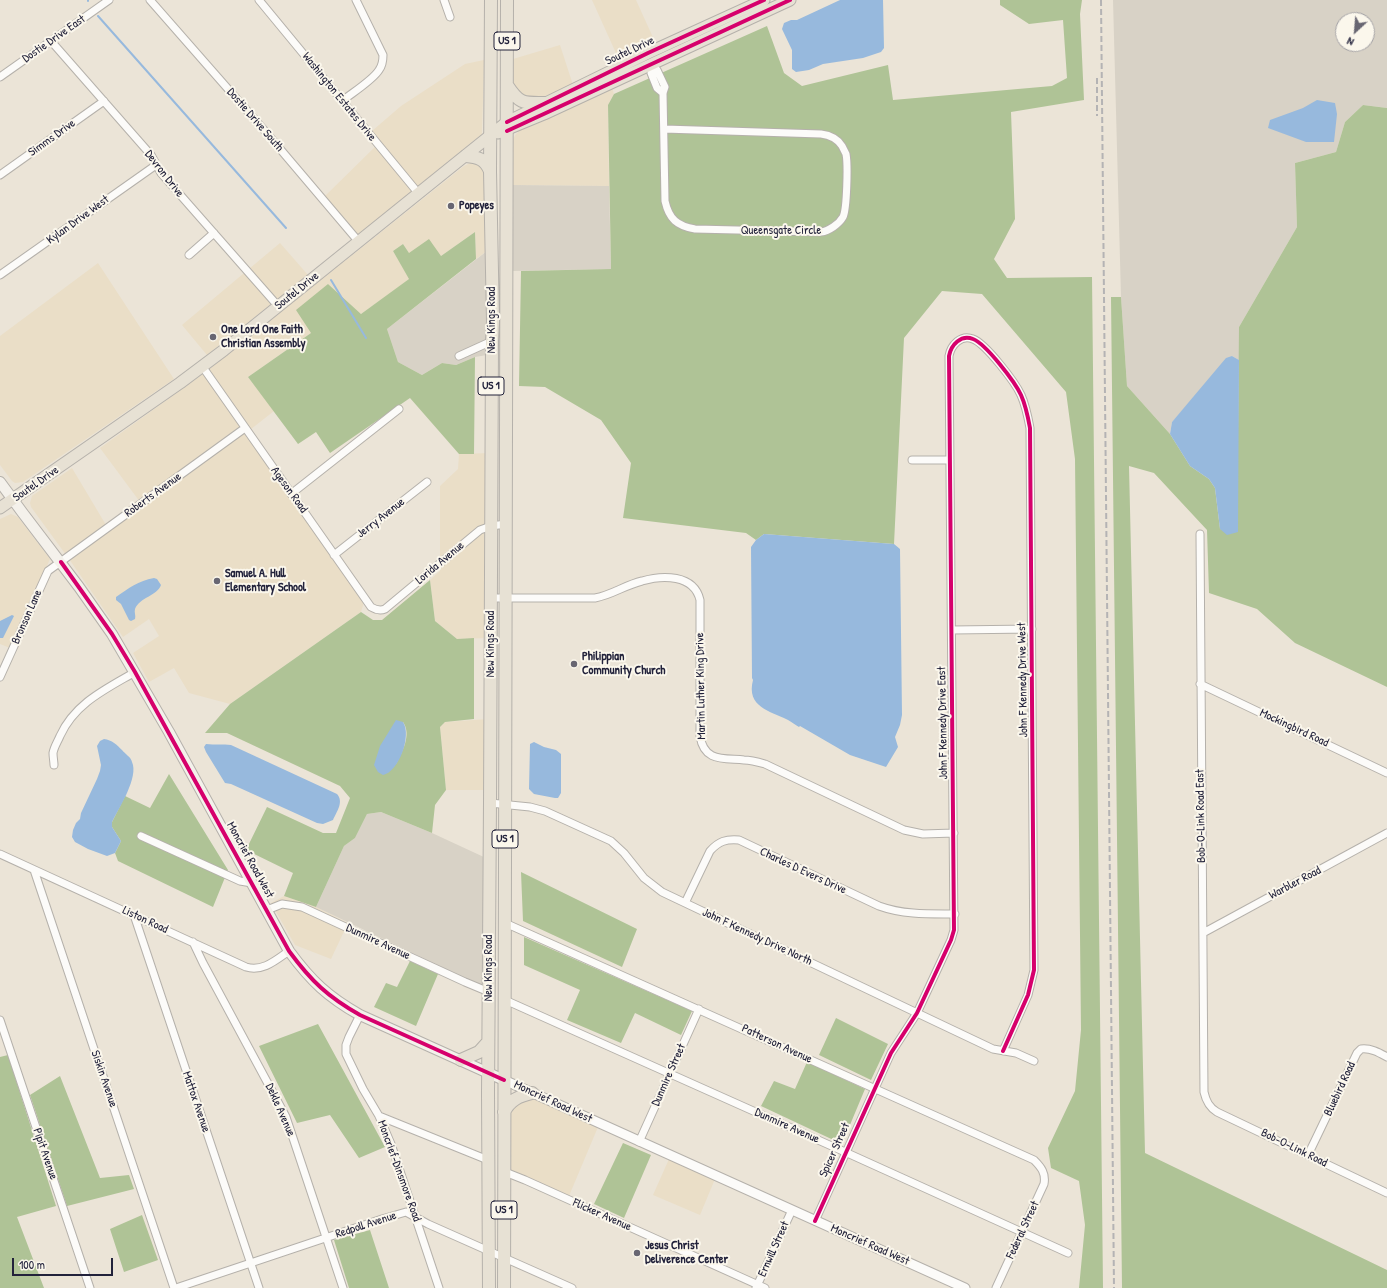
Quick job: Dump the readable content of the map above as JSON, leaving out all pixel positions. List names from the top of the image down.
{
  "streets": {
    "highway": ["US 1", "New Kings Road"],
    "main road": ["Soutel Drive", "Moncrief Road West"],
    "street": [
      "Dostie Drive East",
      "Washington Estates Drive",
      "Dostie Drive South",
      "Simms Drive",
      "Devron Drive",
      "Kylan Drive West",
      "Queensgate Circle",
      "Ageson Road",
      "Roberts Avenue",
      "Jerry Avenue",
      "Lorida Avenue",
      "Bronson Lane",
      "John F Kennedy Drive West",
      "Martin Luther King Drive",
      "John F Kennedy Drive East",
      "Mockingbird Road",
      "Bob-O-Link Road East",
      "Charles D Evers Drive",
      "Warbler Road",
      "Liston Road",
      "John F Kennedy Drive North",
      "Dunmire Avenue",
      "Patterson Avenue",
      "Dunmire Street",
      "Siskin Avenue",
      "Bluebird Road",
      "Mattox Avenue",
      "Dekle Avenue",
      "Bob-O-Link Road",
      "Spicer Street",
      "Pipit Avenue",
      "Moncrief-Dinsmore Road",
      "Flicker Avenue",
      "Redpoll Avenue",
      "Federal Street",
      "Ernwill Street"
    ]
  },
  "crossings": [
    ["Dostie Drive East", "Devron Drive"],
    ["Soutel Drive", "Washington Estates Drive"],
    ["Soutel Drive", "Dostie Drive South"],
    ["Soutel Drive", "Devron Drive"],
    ["Soutel Drive", "Queensgate Circle"],
    ["Soutel Drive", "New Kings Road"],
    ["Soutel Drive", "Ageson Road"],
    ["Soutel Drive", "Moncrief Road West"],
    ["Simms Drive", "Devron Drive"],
    ["Devron Drive", "Kylan Drive West"],
    ["New Kings Road", "Lorida Avenue"],
    ["New Kings Road", "Martin Luther King Drive"],
    ["New Kings Road", "Moncrief Road West"],
    ["New Kings Road", "John F Kennedy Drive North"],
    ["New Kings Road", "Dunmire Avenue"],
    ["New Kings Road", "Patterson Avenue"],
    ["New Kings Road", "Flicker Avenue"],
    ["New Kings Road", "Redpoll Avenue"],
    ["Ageson Road", "Roberts Avenue"],
    ["Ageson Road", "Jerry Avenue"],
    ["Ageson Road", "Lorida Avenue"],
    ["Roberts Avenue", "Bronson Lane"],
    ["Roberts Avenue", "Moncrief Road West"],
    ["Bronson Lane", "Moncrief Road West"],
    ["John F Kennedy Drive West", "John F Kennedy Drive East"],
    ["John F Kennedy Drive West", "John F Kennedy Drive North"],
    ["Martin Luther King Drive", "John F Kennedy Drive East"],
    ["John F Kennedy Drive East", "Charles D Evers Drive"],
    ["John F Kennedy Drive East", "John F Kennedy Drive North"],
    ["John F Kennedy Drive East", "Patterson Avenue"],
    ["John F Kennedy Drive East", "Spicer Street"],
    ["Mockingbird Road", "Bob-O-Link Road East"],
    ["Bob-O-Link Road East", "Warbler Road"],
    ["Bob-O-Link Road East", "Bob-O-Link Road"],
    ["Moncrief Road West", "Liston Road"],
    ["Moncrief Road West", "Dunmire Avenue"],
    ["Moncrief Road West", "Dunmire Street"],
    ["Moncrief Road West", "Spicer Street"],
    ["Moncrief Road West", "Moncrief-Dinsmore Road"],
    ["Moncrief Road West", "Ernwill Street"],
    ["Charles D Evers Drive", "John F Kennedy Drive North"],
    ["Liston Road", "Siskin Avenue"],
    ["Liston Road", "Mattox Avenue"],
    ["Liston Road", "Dekle Avenue"],
    ["Dunmire Avenue", "Dunmire Street"],
    ["Dunmire Avenue", "Spicer Street"],
    ["Dunmire Avenue", "Federal Street"],
    ["Patterson Avenue", "Dunmire Street"],
    ["Patterson Avenue", "Spicer Street"],
    ["Patterson Avenue", "Federal Street"],
    ["Siskin Avenue", "Redpoll Avenue"],
    ["Bluebird Road", "Bob-O-Link Road"],
    ["Mattox Avenue", "Redpoll Avenue"],
    ["Dekle Avenue", "Redpoll Avenue"],
    ["Moncrief-Dinsmore Road", "Redpoll Avenue"],
    ["Flicker Avenue", "Ernwill Street"]
  ],
  "places": [
    "Popeyes",
    "One Lord One Faith Christian Assembly",
    "Samuel A. Hull Elementary School",
    "Philippian Community Church",
    "Jesus Christ Deliverence Center"
  ],
  "scale_bar": "100 m",
  "north": "bottom left"
}
